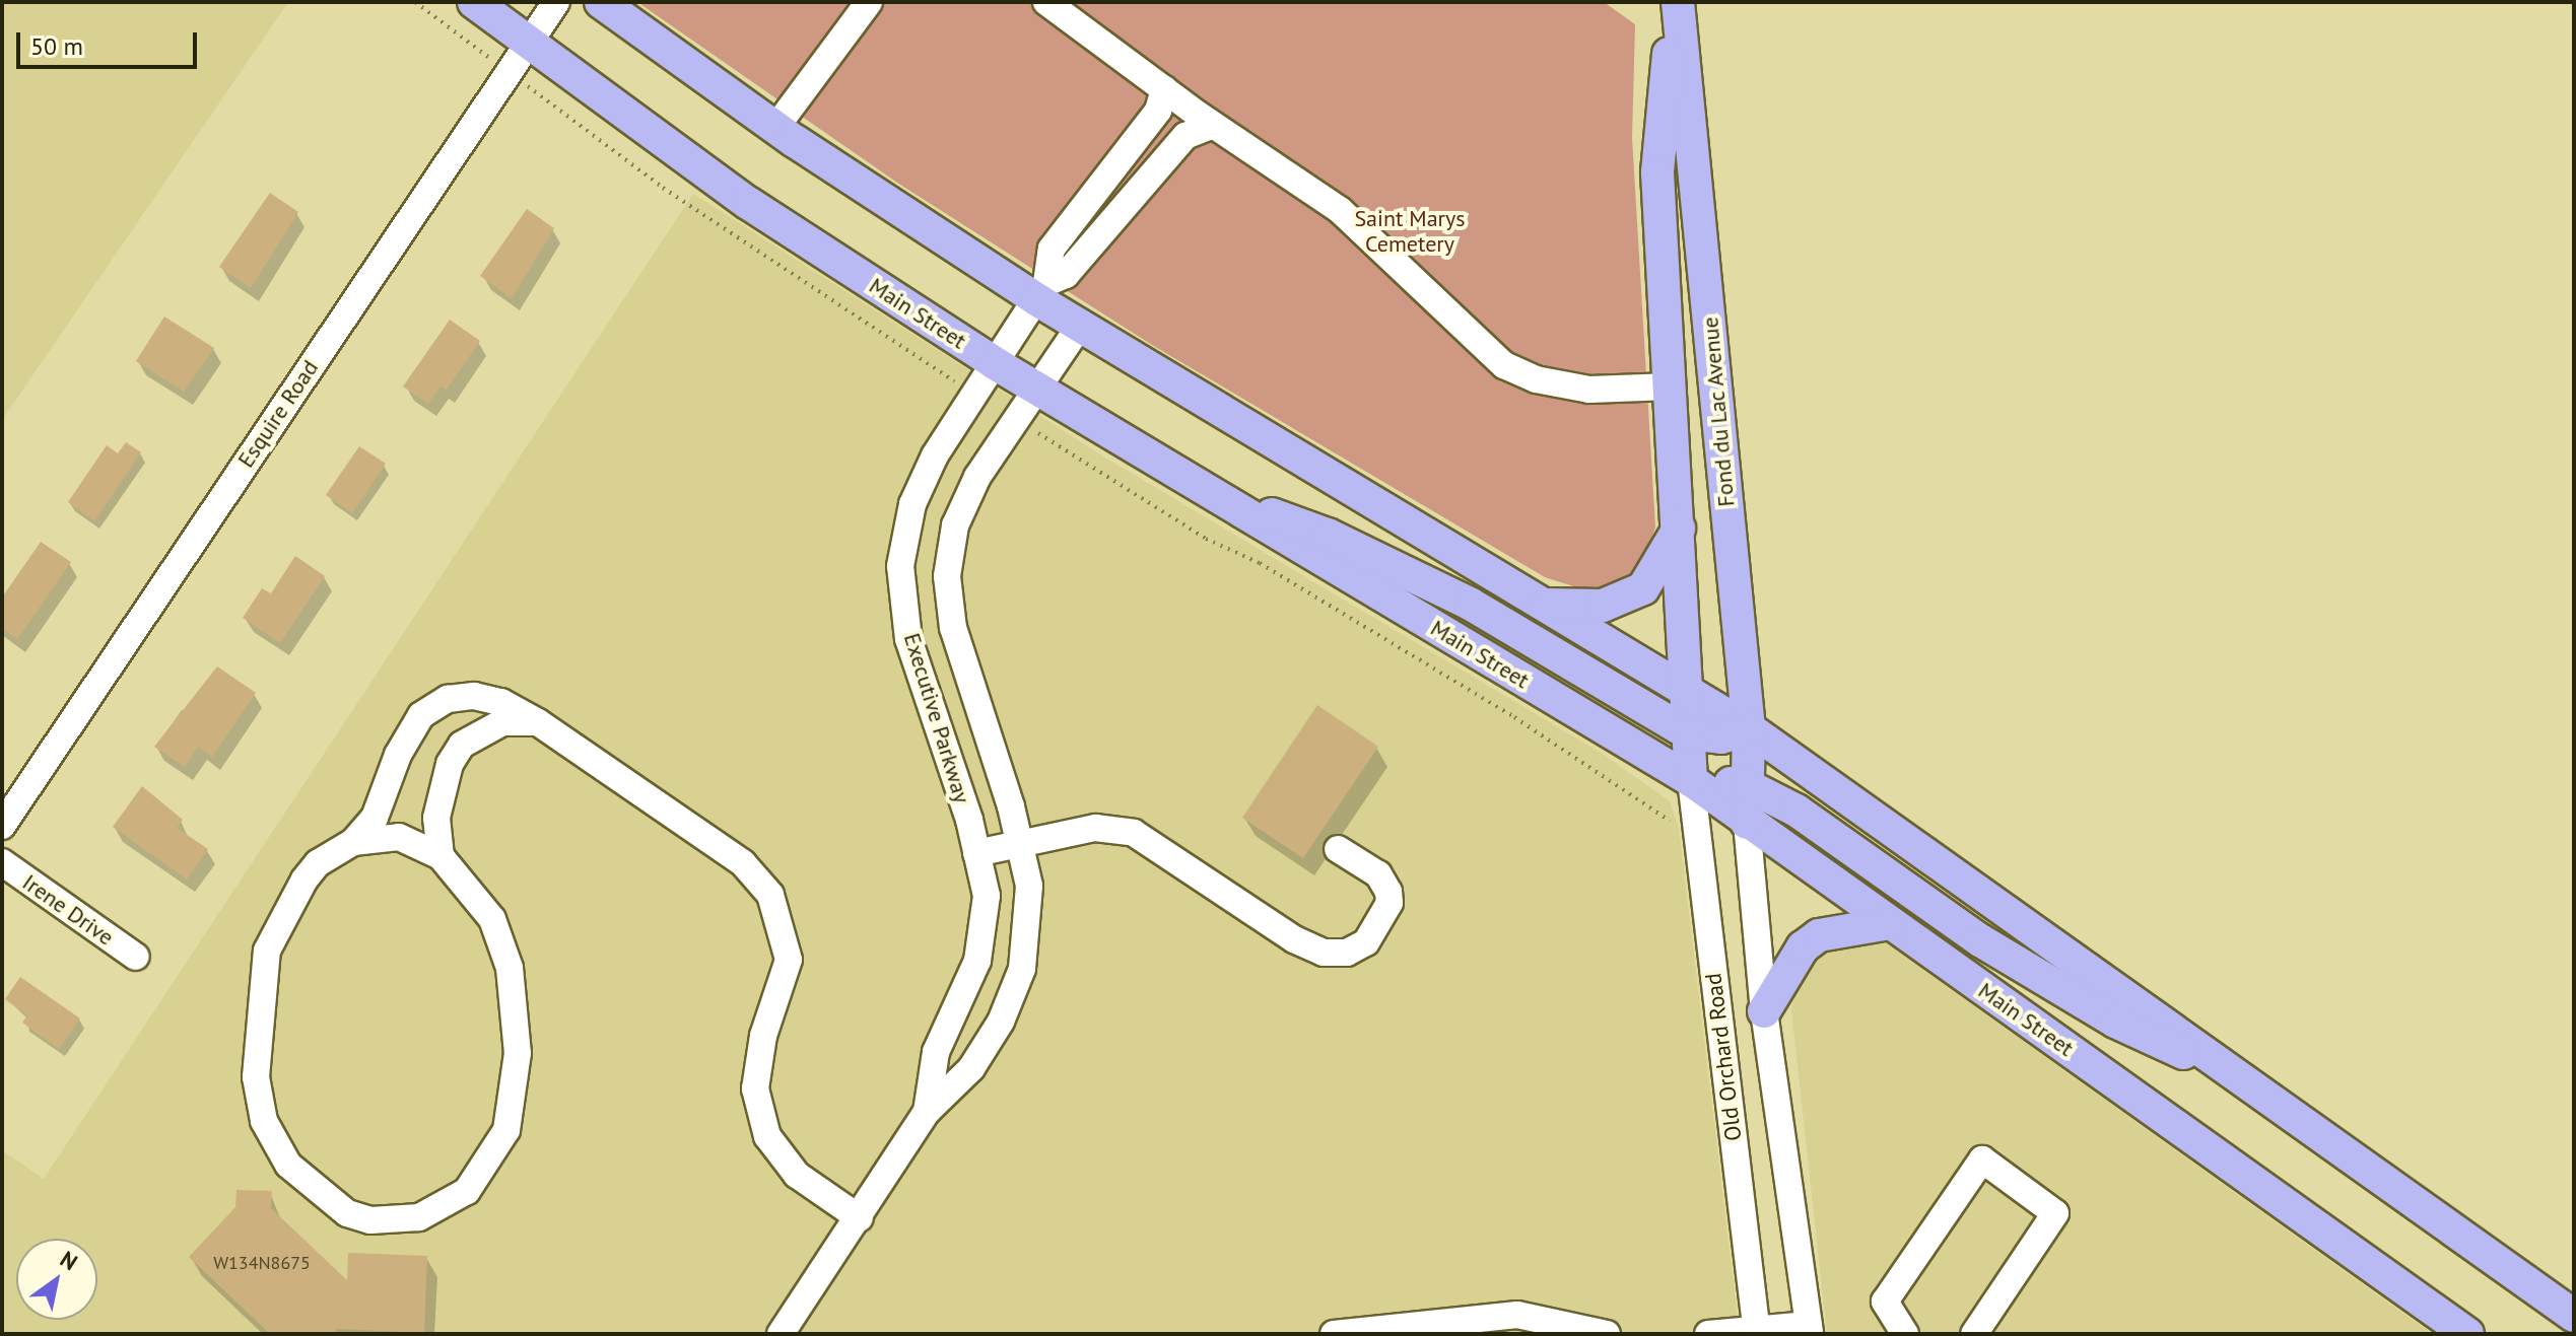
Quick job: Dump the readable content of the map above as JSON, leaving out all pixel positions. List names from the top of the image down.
{
  "streets": {
    "main road": ["Main Street", "Fond du Lac Avenue"],
    "street": [
      "Esquire Road",
      "Executive Parkway",
      "Irene Drive",
      "Old Orchard Road"
    ]
  },
  "crossings": [
    ["Main Street", "Fond du Lac Avenue"],
    ["Main Street", "Esquire Road"],
    ["Main Street", "Executive Parkway"],
    ["Main Street", "Old Orchard Road"],
    ["Fond du Lac Avenue", "Old Orchard Road"]
  ],
  "parks": ["Saint Marys Cemetery"],
  "house_numbers": ["W134N8675"],
  "scale_bar": "50 m",
  "north": "top right"
}
